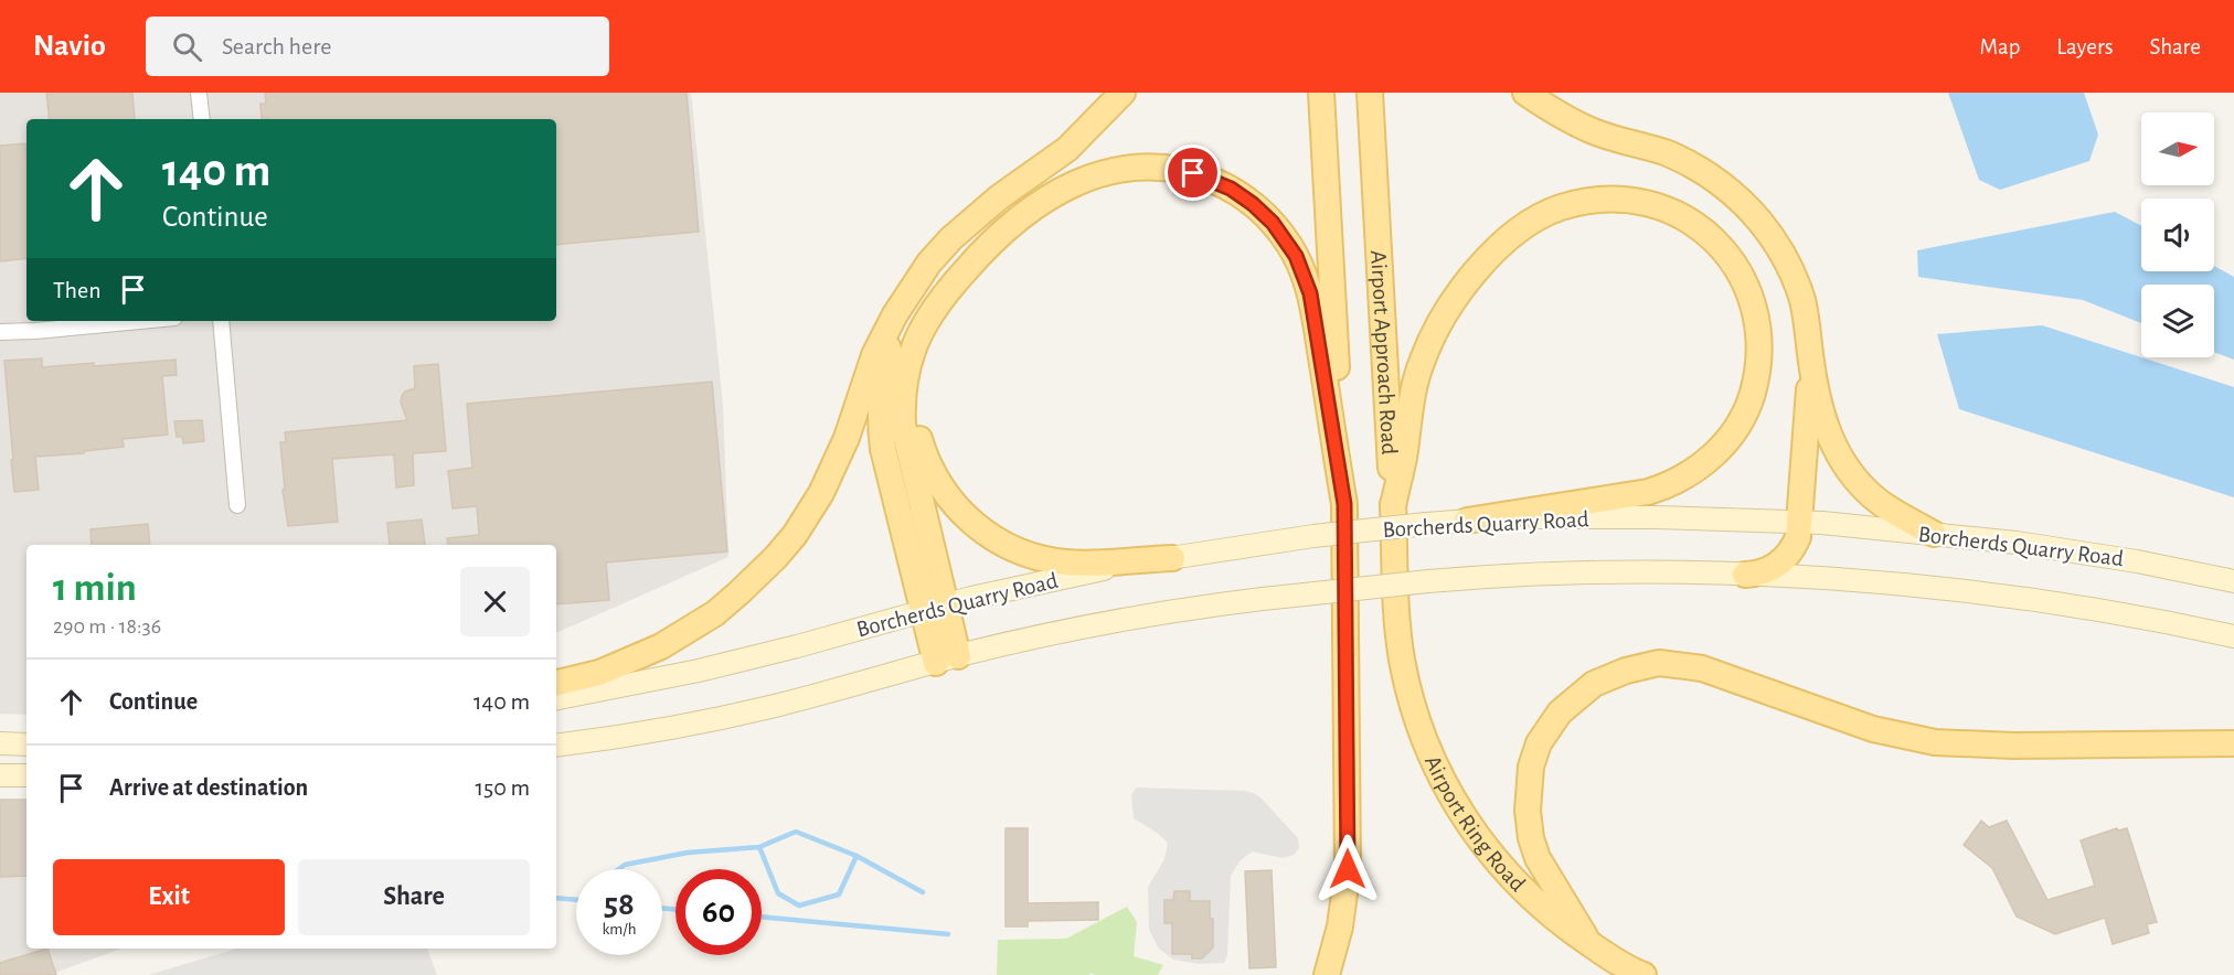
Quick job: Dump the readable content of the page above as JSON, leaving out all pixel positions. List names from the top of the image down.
{
  "streets": {
    "main road": ["Airport Approach Road", "Borcherds Quarry Road", "Airport Ring Road"]
  },
  "crossings": [
    ["Airport Approach Road", "Airport Ring Road"]
  ],
  "north": "right",
  "page": {
    "header": "Navio",
    "search": "Search here",
    "nav": ["Map", "Layers", "Share"],
    "turn": ["140 m", "Continue"],
    "then": "Then",
    "heading": ["1 min", "290 m · 18:36"],
    "list": [
      {
        "name": "Continue",
        "value": "140 m"
      },
      {
        "name": "Arrive at destination",
        "value": "150 m"
      }
    ],
    "buttons": ["Exit", "Share"],
    "speed": "58 km/h",
    "limit": "60"
  }
}
